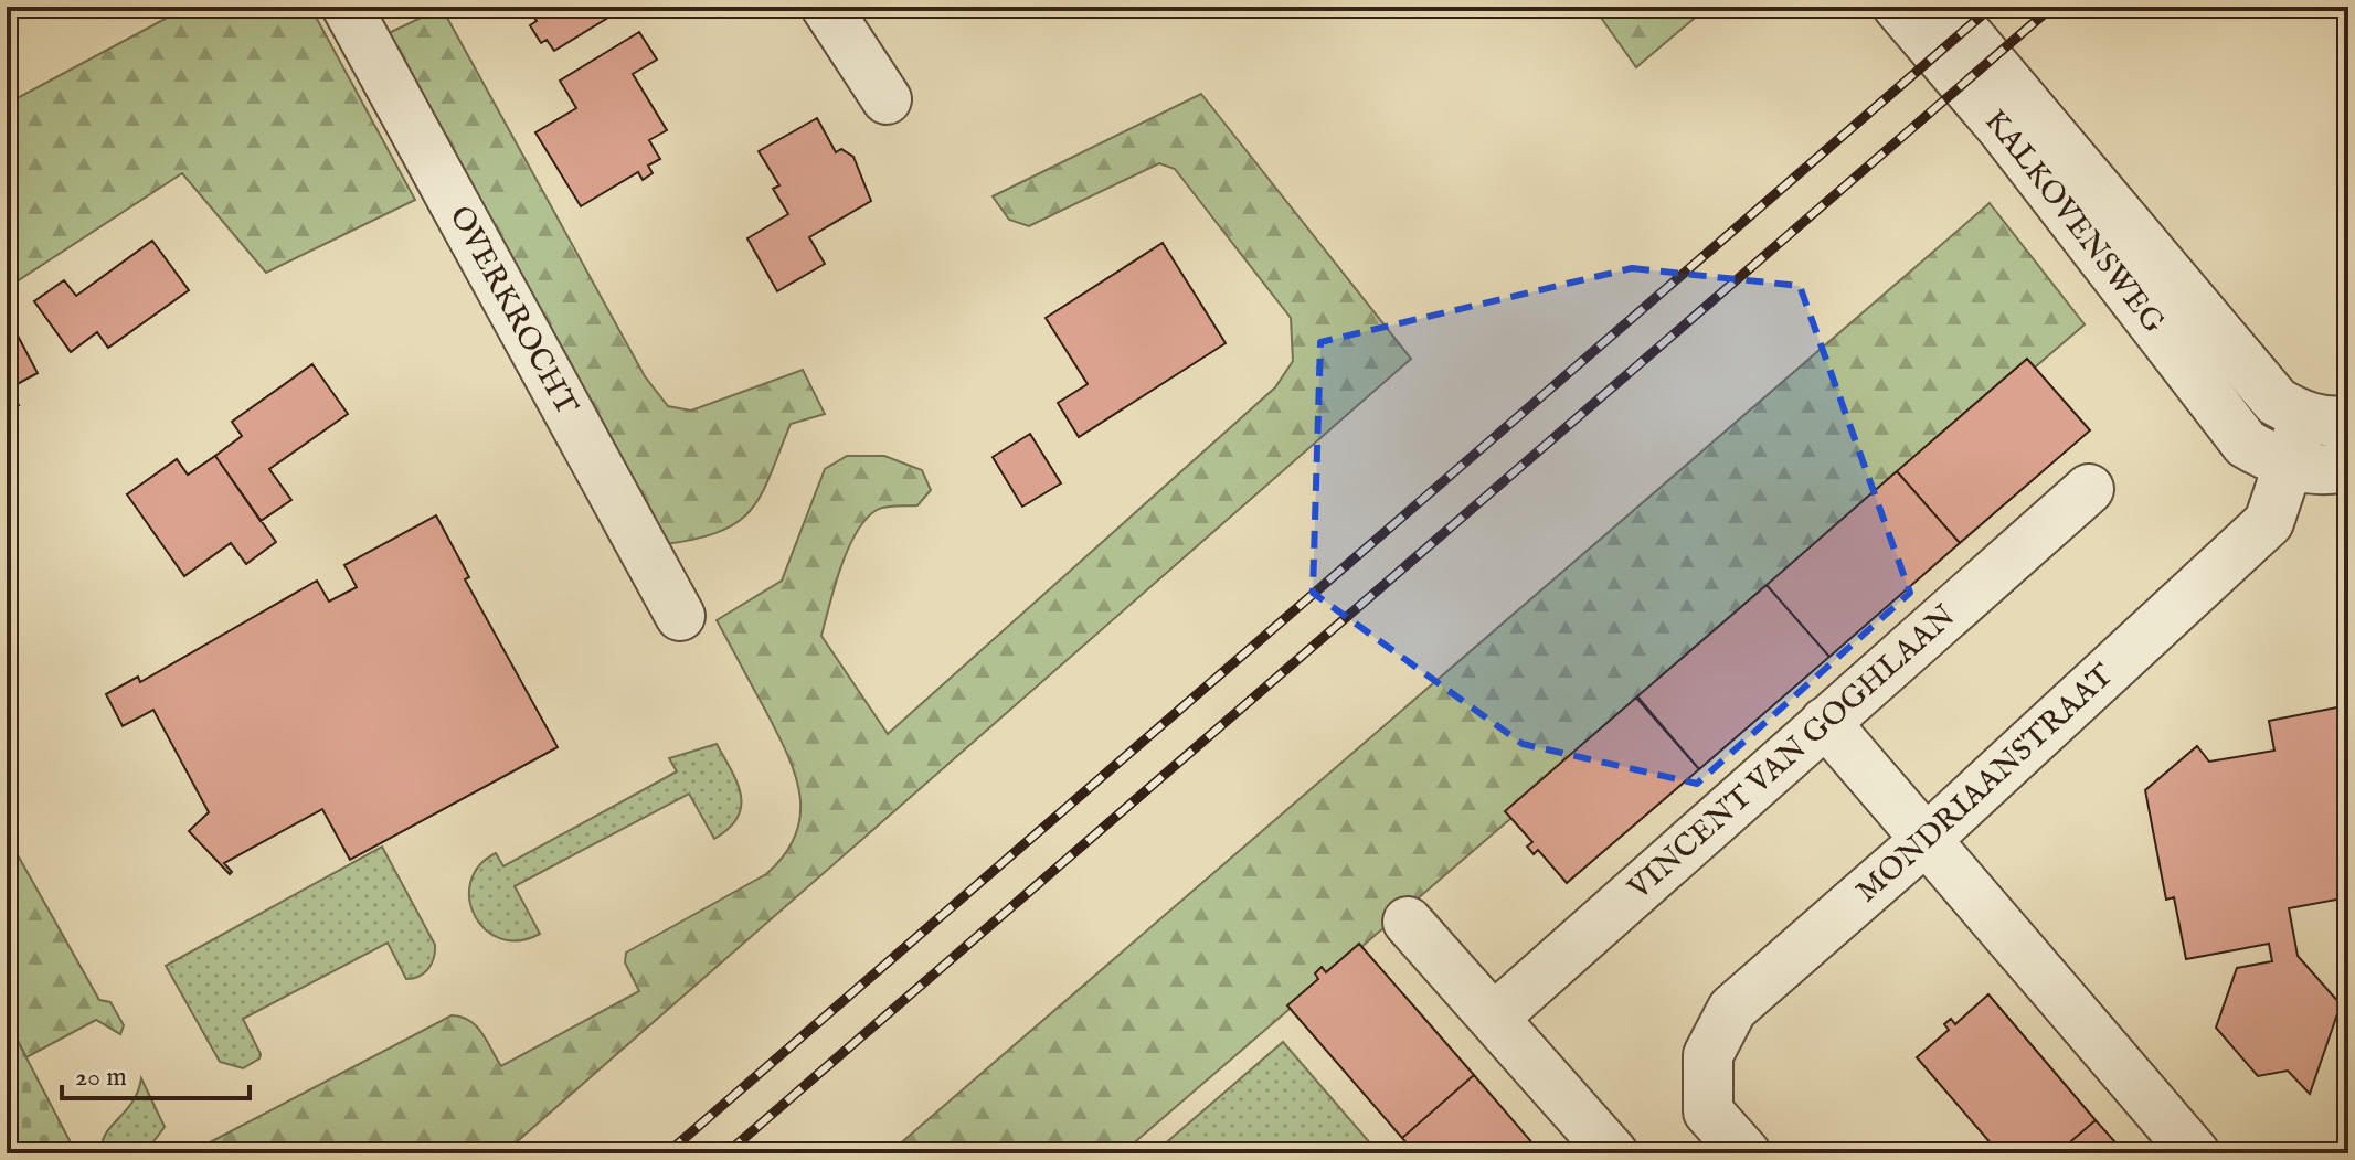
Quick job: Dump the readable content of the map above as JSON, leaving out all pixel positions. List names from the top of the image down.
{
  "streets": {
    "street": [
      "KALKOVENSWEG",
      "OVERKROCHT",
      "VINCENT VAN GOGHLAAN",
      "MONDRIAANSTRAAT"
    ]
  },
  "crossings": [
    ["KALKOVENSWEG", "MONDRIAANSTRAAT"]
  ],
  "scale_bar": "20 m"
}
